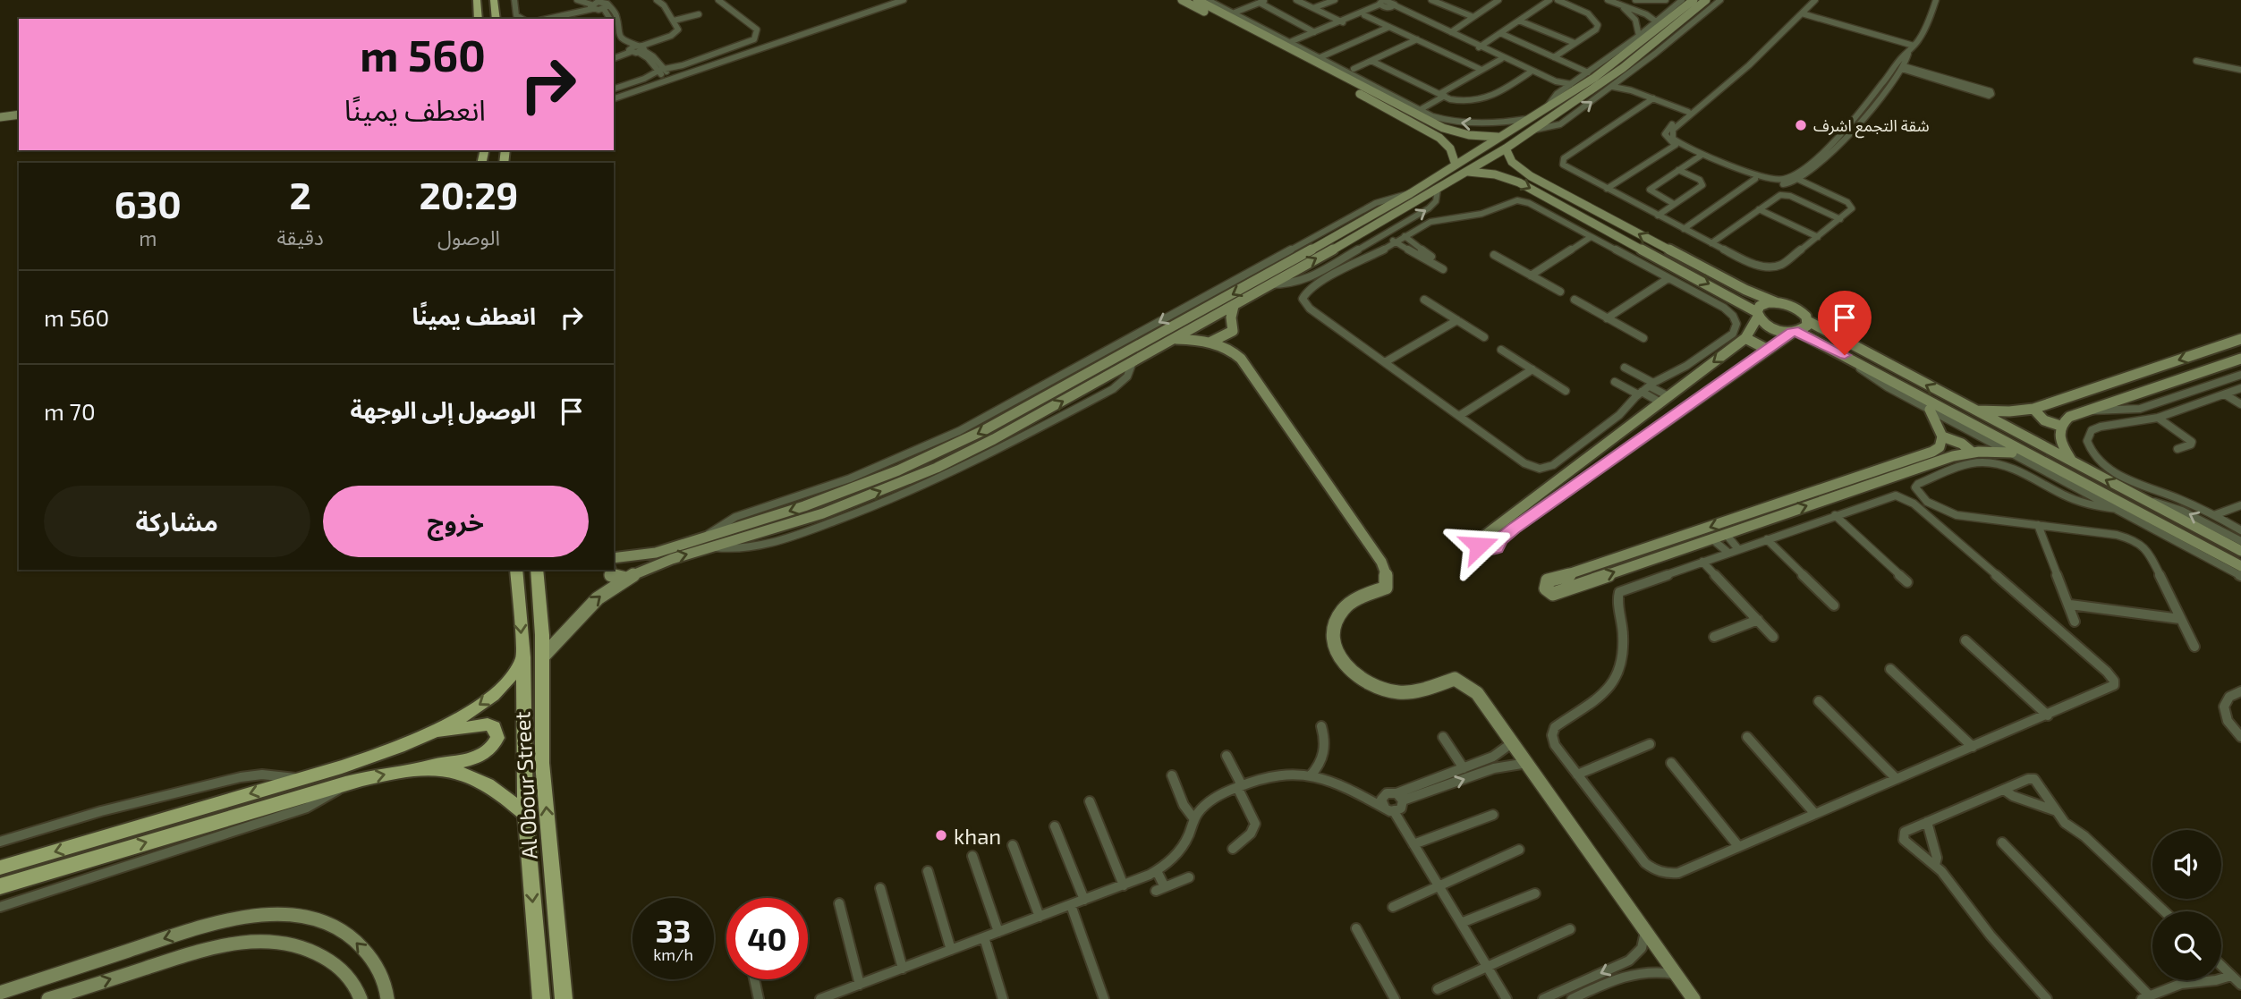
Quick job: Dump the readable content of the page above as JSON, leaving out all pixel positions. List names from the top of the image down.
{
  "streets": {
    "main road": ["Al Obour Street"]
  },
  "places": ["شقة التجمع اشرف", "khan"],
  "page": {
    "turn": ["560 m", "انعطف يمينًا"],
    "eta": [
      "20:29",
      "الوصول",
      "2",
      "دقيقة",
      "630",
      "m"
    ],
    "list": [
      {
        "name": "انعطف يمينًا",
        "value": "560 m"
      },
      {
        "name": "الوصول إلى الوجهة",
        "value": "70 m"
      }
    ],
    "buttons": ["خروج", "مشاركة"],
    "speed": "33 km/h",
    "limit": "40"
  }
}
